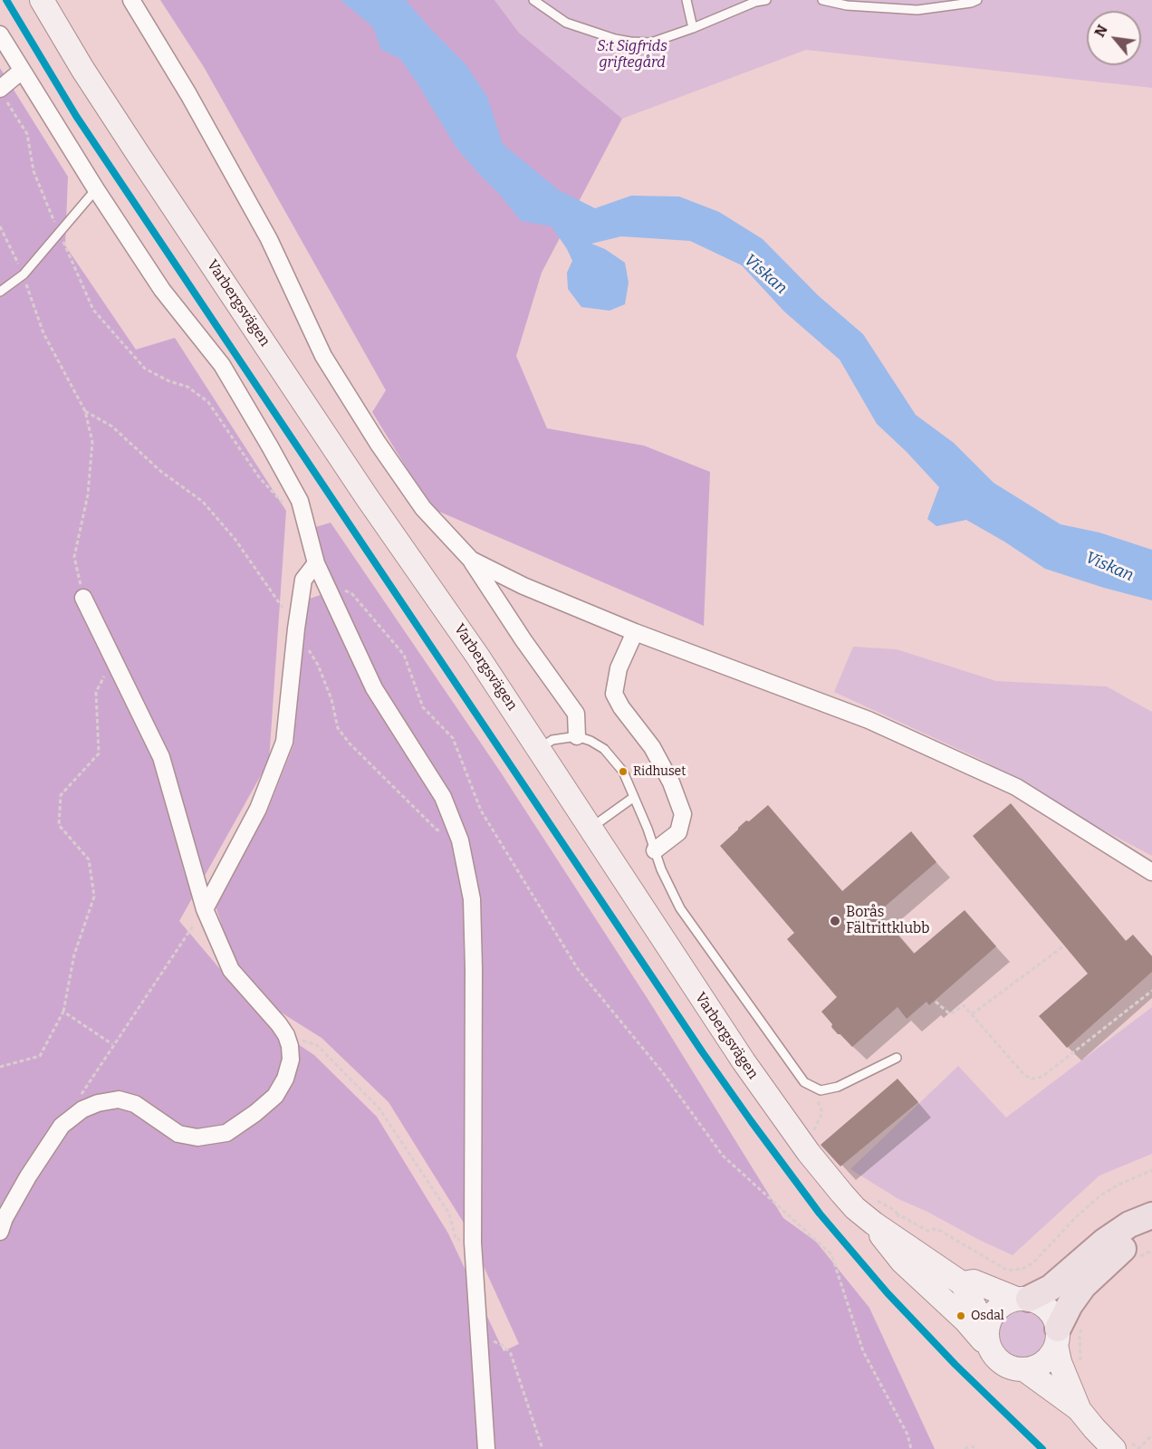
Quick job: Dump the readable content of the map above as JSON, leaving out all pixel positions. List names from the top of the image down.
{
  "streets": {
    "main road": ["Varbergsvägen"]
  },
  "water": ["Viskan"],
  "parks": ["S:t Sigfrids griftegård"],
  "places": ["Ridhuset", "Borås Fältrittklubb", "Osdal"],
  "north": "top left"
}
